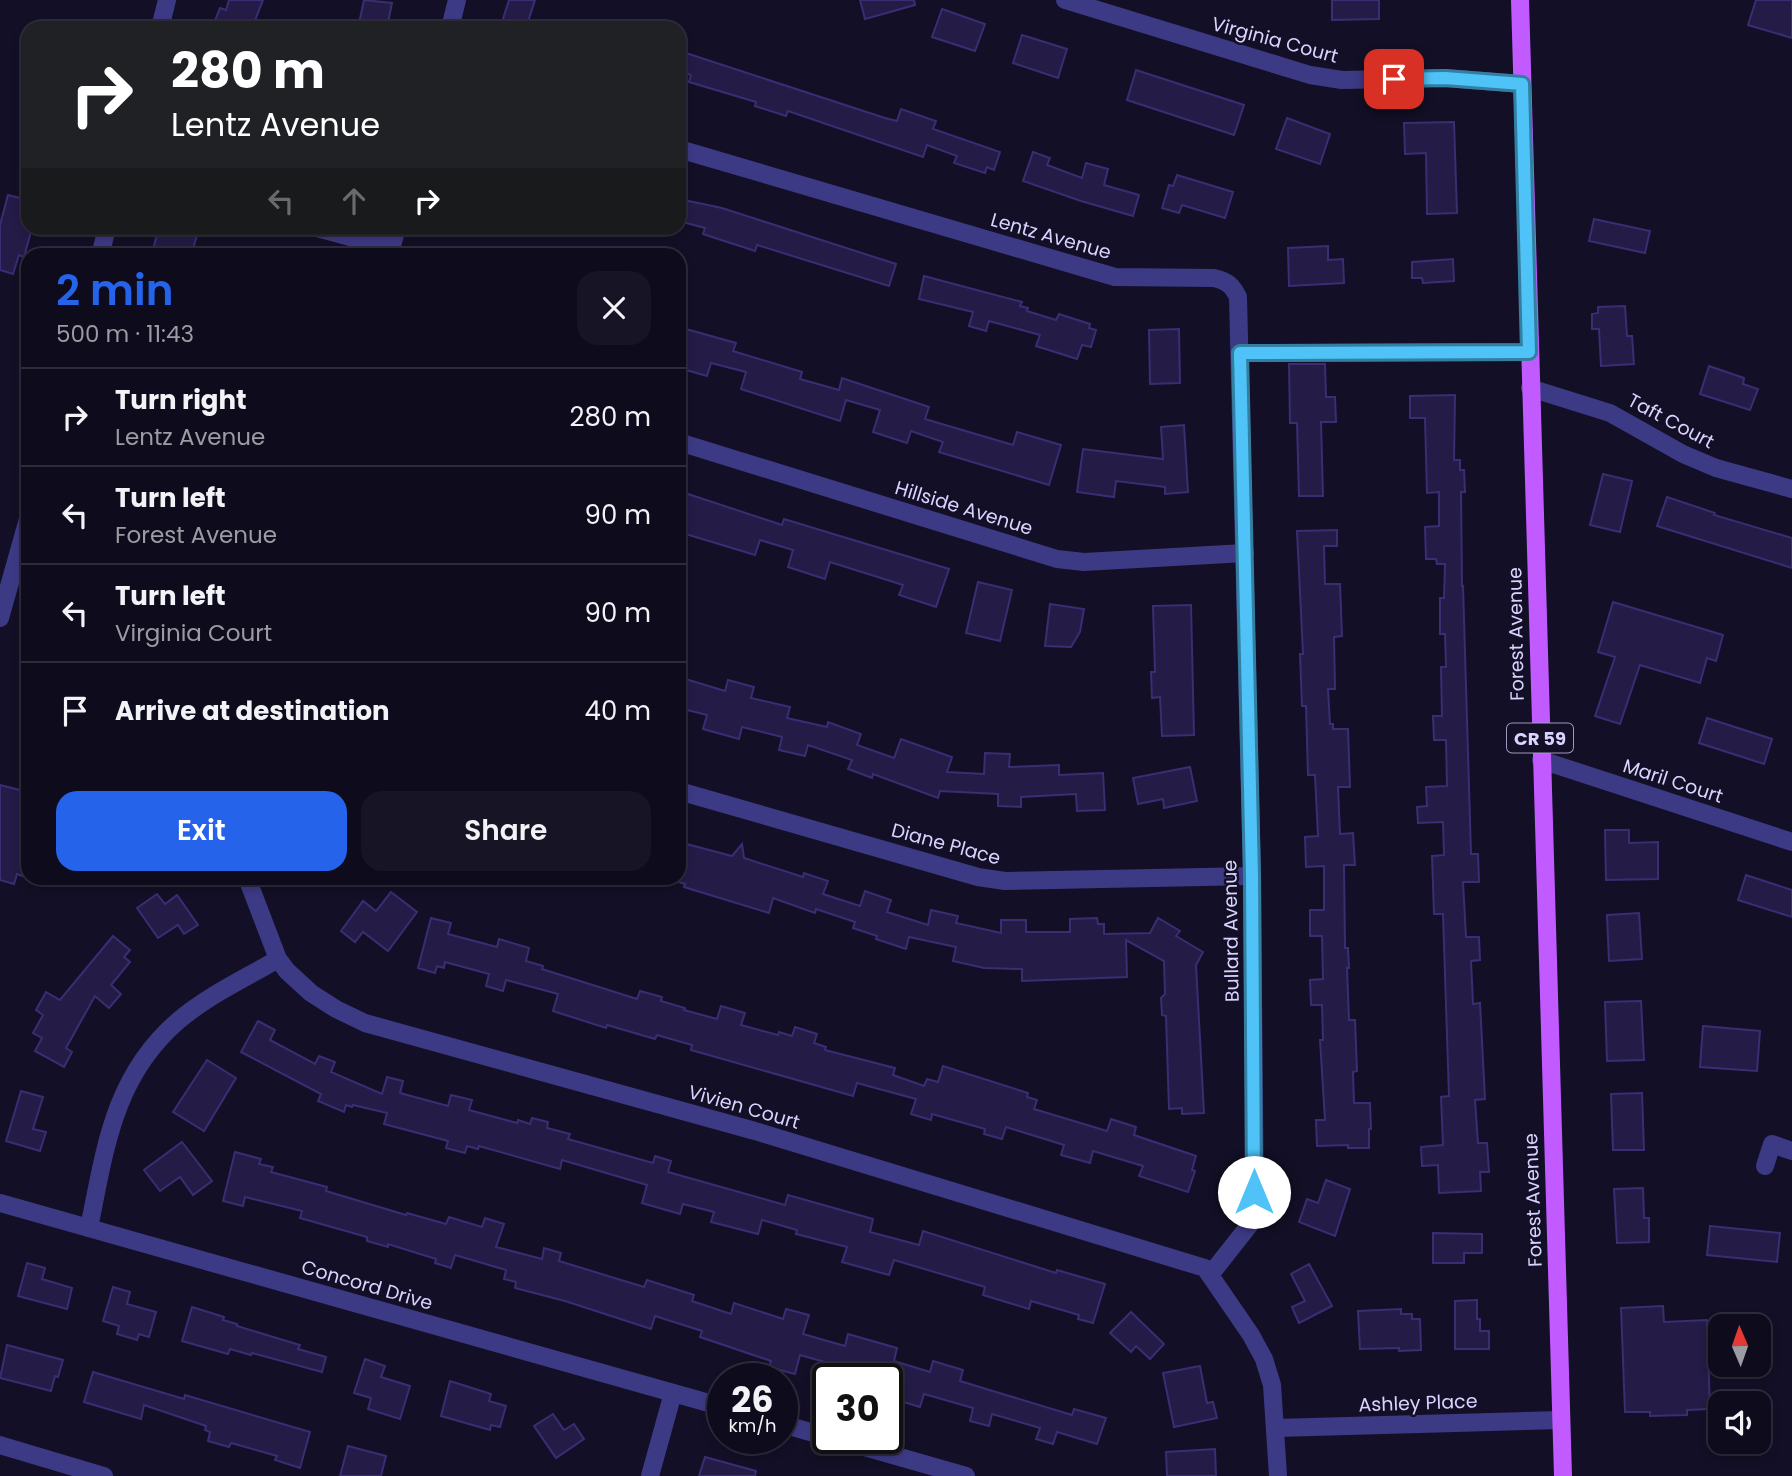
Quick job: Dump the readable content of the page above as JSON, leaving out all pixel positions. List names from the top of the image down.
{
  "streets": {
    "main road": ["Forest Avenue", "CR 59"],
    "street": [
      "Virginia Court",
      "Lentz Avenue",
      "Taft Court",
      "Hillside Avenue",
      "Maril Court",
      "Diane Place",
      "Bullard Avenue",
      "Vivien Court",
      "Concord Drive",
      "Ashley Place"
    ]
  },
  "crossings": [
    ["Virginia Court", "Forest Avenue"],
    ["Lentz Avenue", "Bullard Avenue"],
    ["Taft Court", "Forest Avenue"],
    ["Hillside Avenue", "Bullard Avenue"],
    ["Forest Avenue", "Maril Court"],
    ["Forest Avenue", "Ashley Place"],
    ["Diane Place", "Bullard Avenue"],
    ["Bullard Avenue", "Vivien Court"]
  ],
  "north": "top",
  "page": {
    "turn": ["280 m", "Lentz Avenue"],
    "heading": ["2 min", "500 m · 11:43"],
    "list": [
      {
        "name": "Turn right",
        "note": "Lentz Avenue",
        "value": "280 m"
      },
      {
        "name": "Turn left",
        "note": "Forest Avenue",
        "value": "90 m"
      },
      {
        "name": "Turn left",
        "note": "Virginia Court",
        "value": "90 m"
      },
      {
        "name": "Arrive at destination",
        "value": "40 m"
      }
    ],
    "buttons": ["Exit", "Share"],
    "speed": "26 km/h",
    "limit": "30"
  }
}
